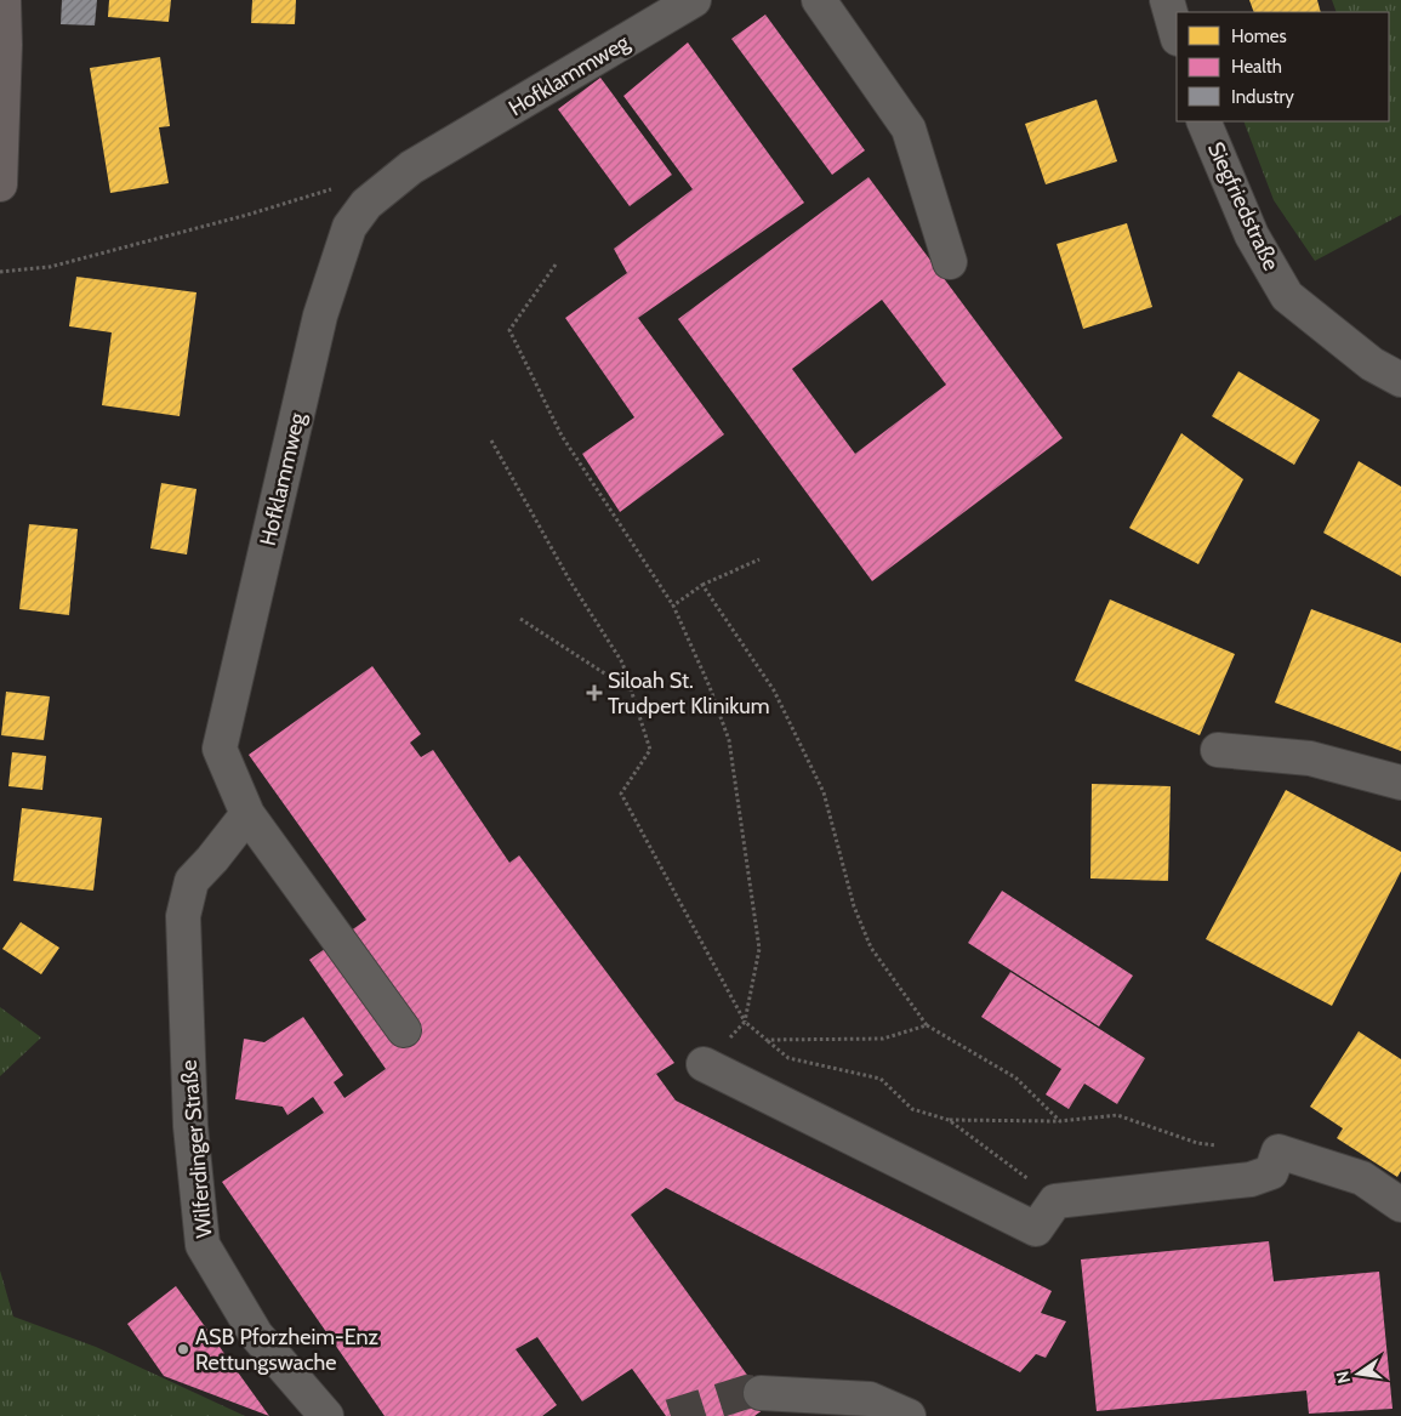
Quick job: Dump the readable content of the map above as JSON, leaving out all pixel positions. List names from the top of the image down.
{
  "streets": {
    "street": ["Hofklammweg", "Siegfriedstraße", "Wilferdinger Straße"]
  },
  "crossings": [
    ["Hofklammweg", "Wilferdinger Straße"]
  ],
  "places": {
    "health": ["Siloah St. Trudpert Klinikum"],
    "other": ["ASB Pforzheim-Enz Rettungswache"]
  },
  "legend": ["Homes", "Health", "Industry"],
  "north": "left"
}
